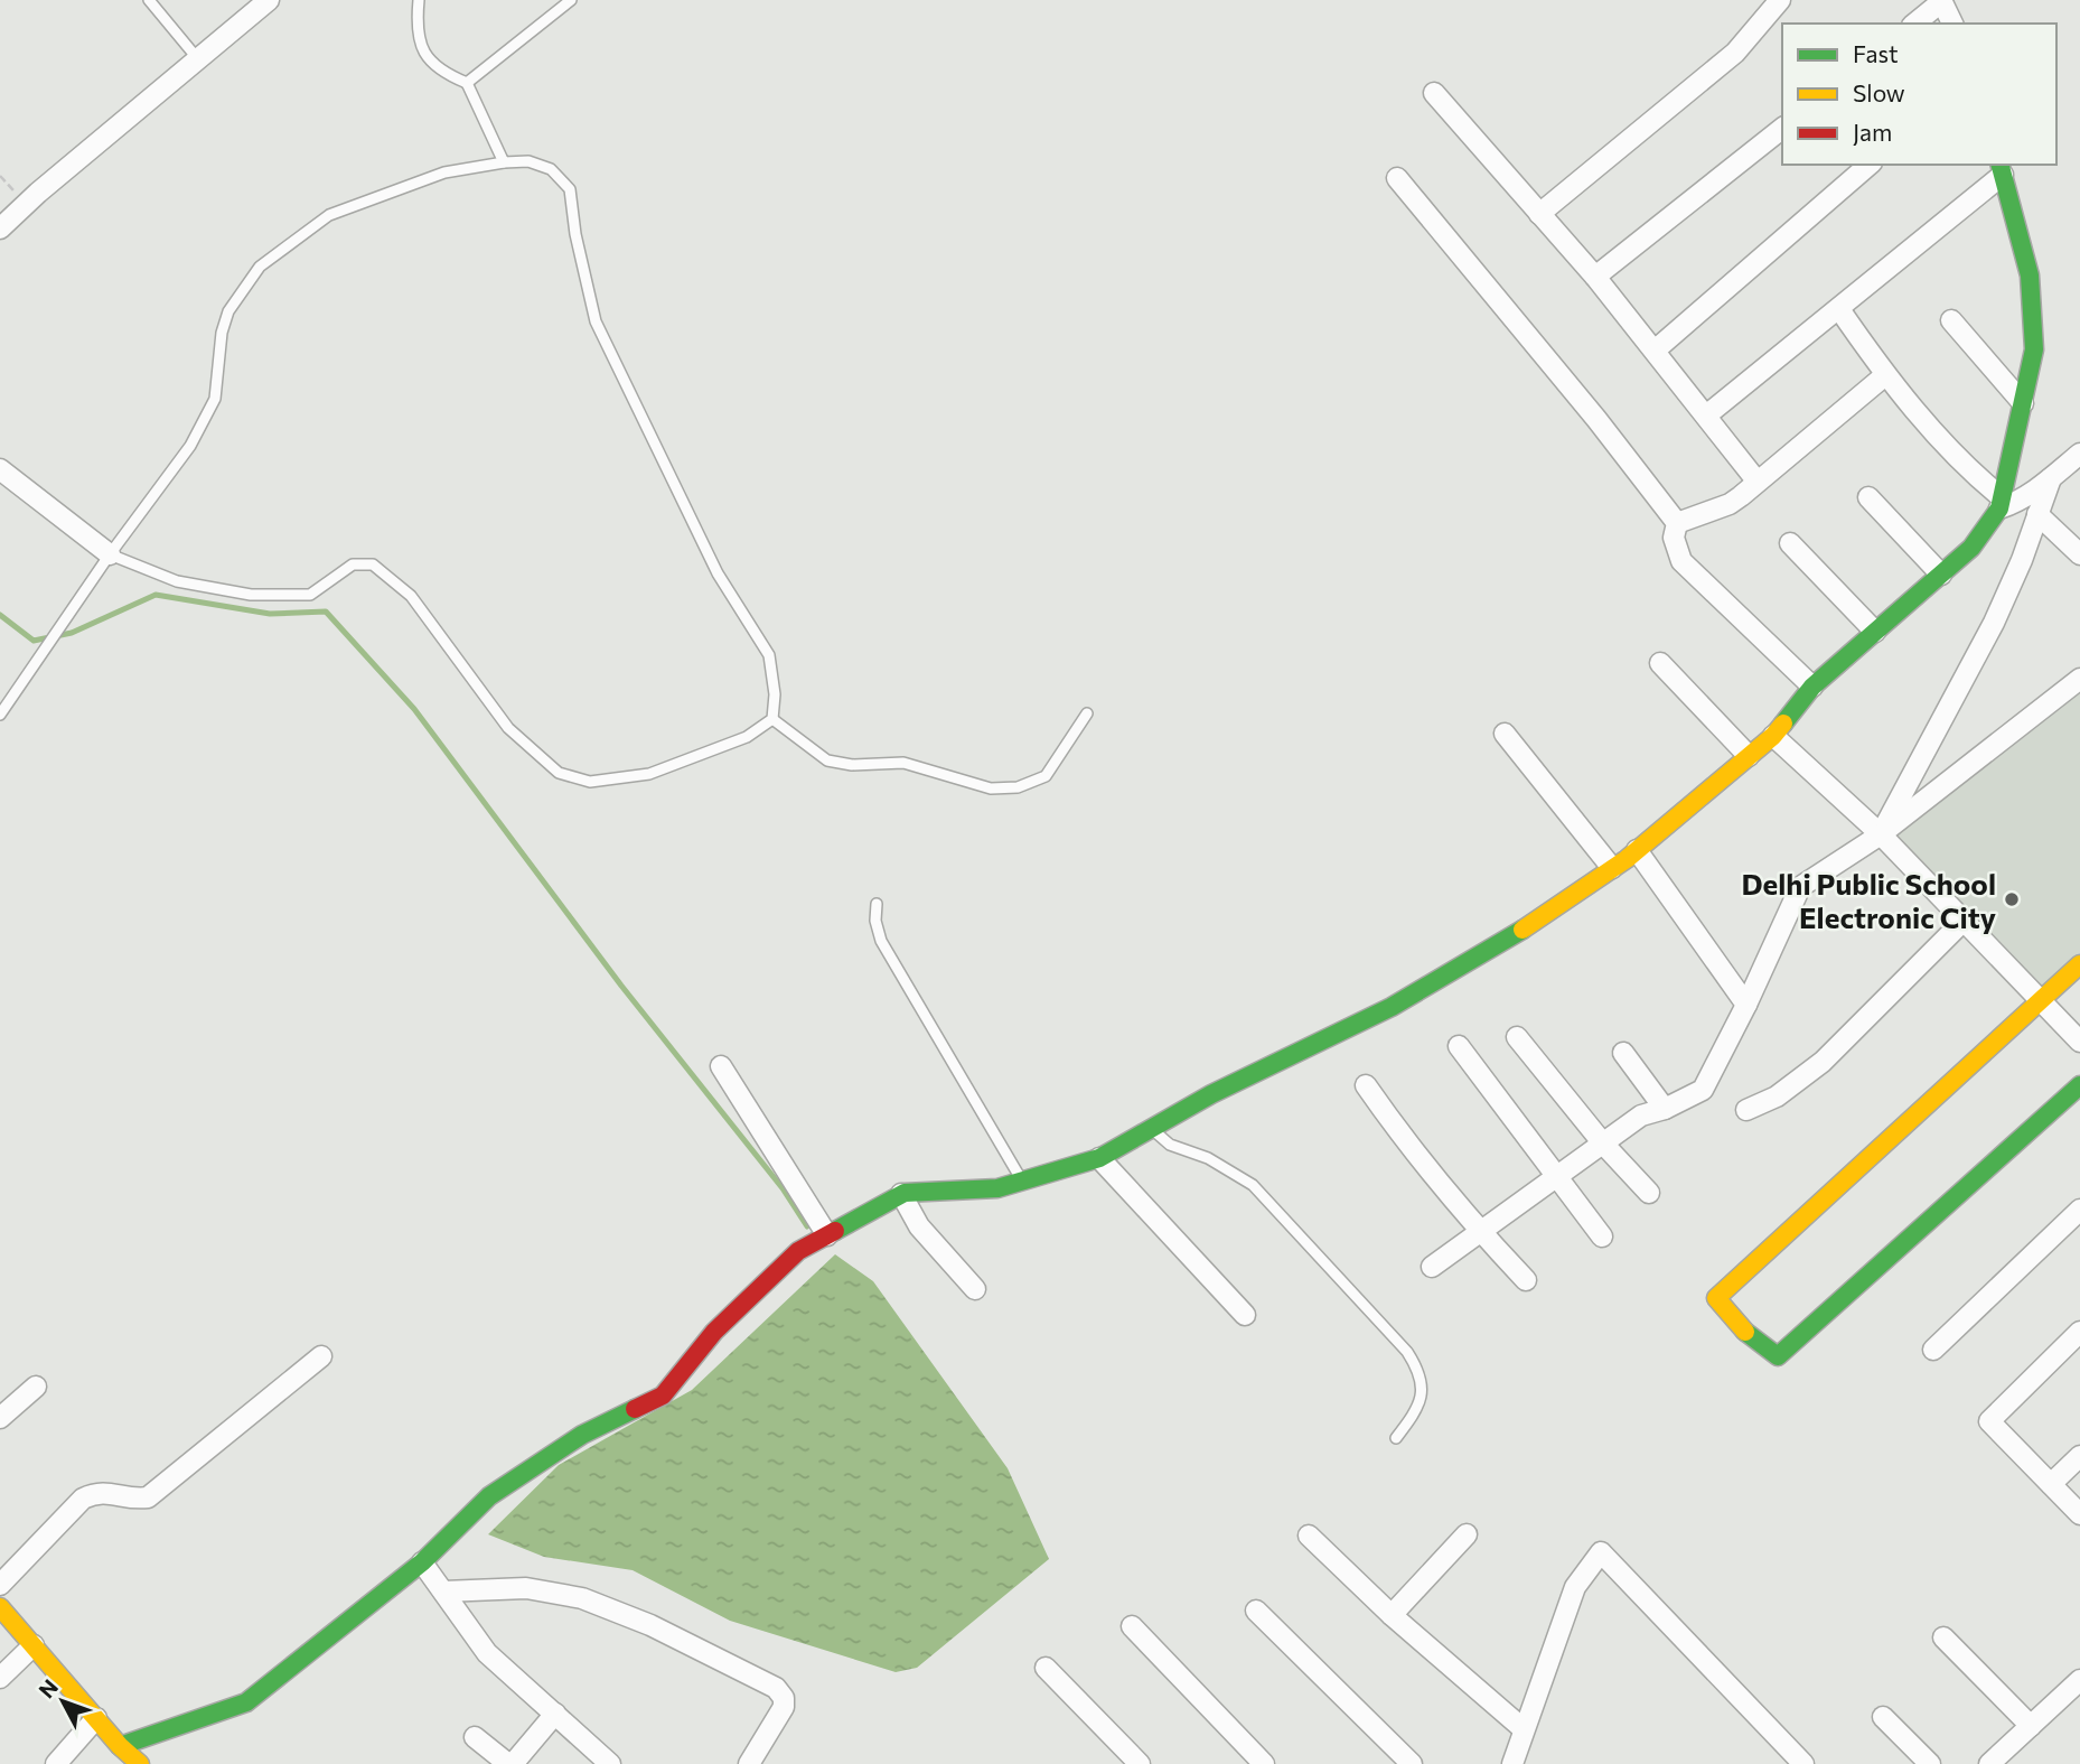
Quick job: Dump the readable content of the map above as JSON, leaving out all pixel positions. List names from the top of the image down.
{
  "places": ["Delhi Public School Electronic City"],
  "legend": ["Fast", "Slow", "Jam"],
  "north": "top left"
}
